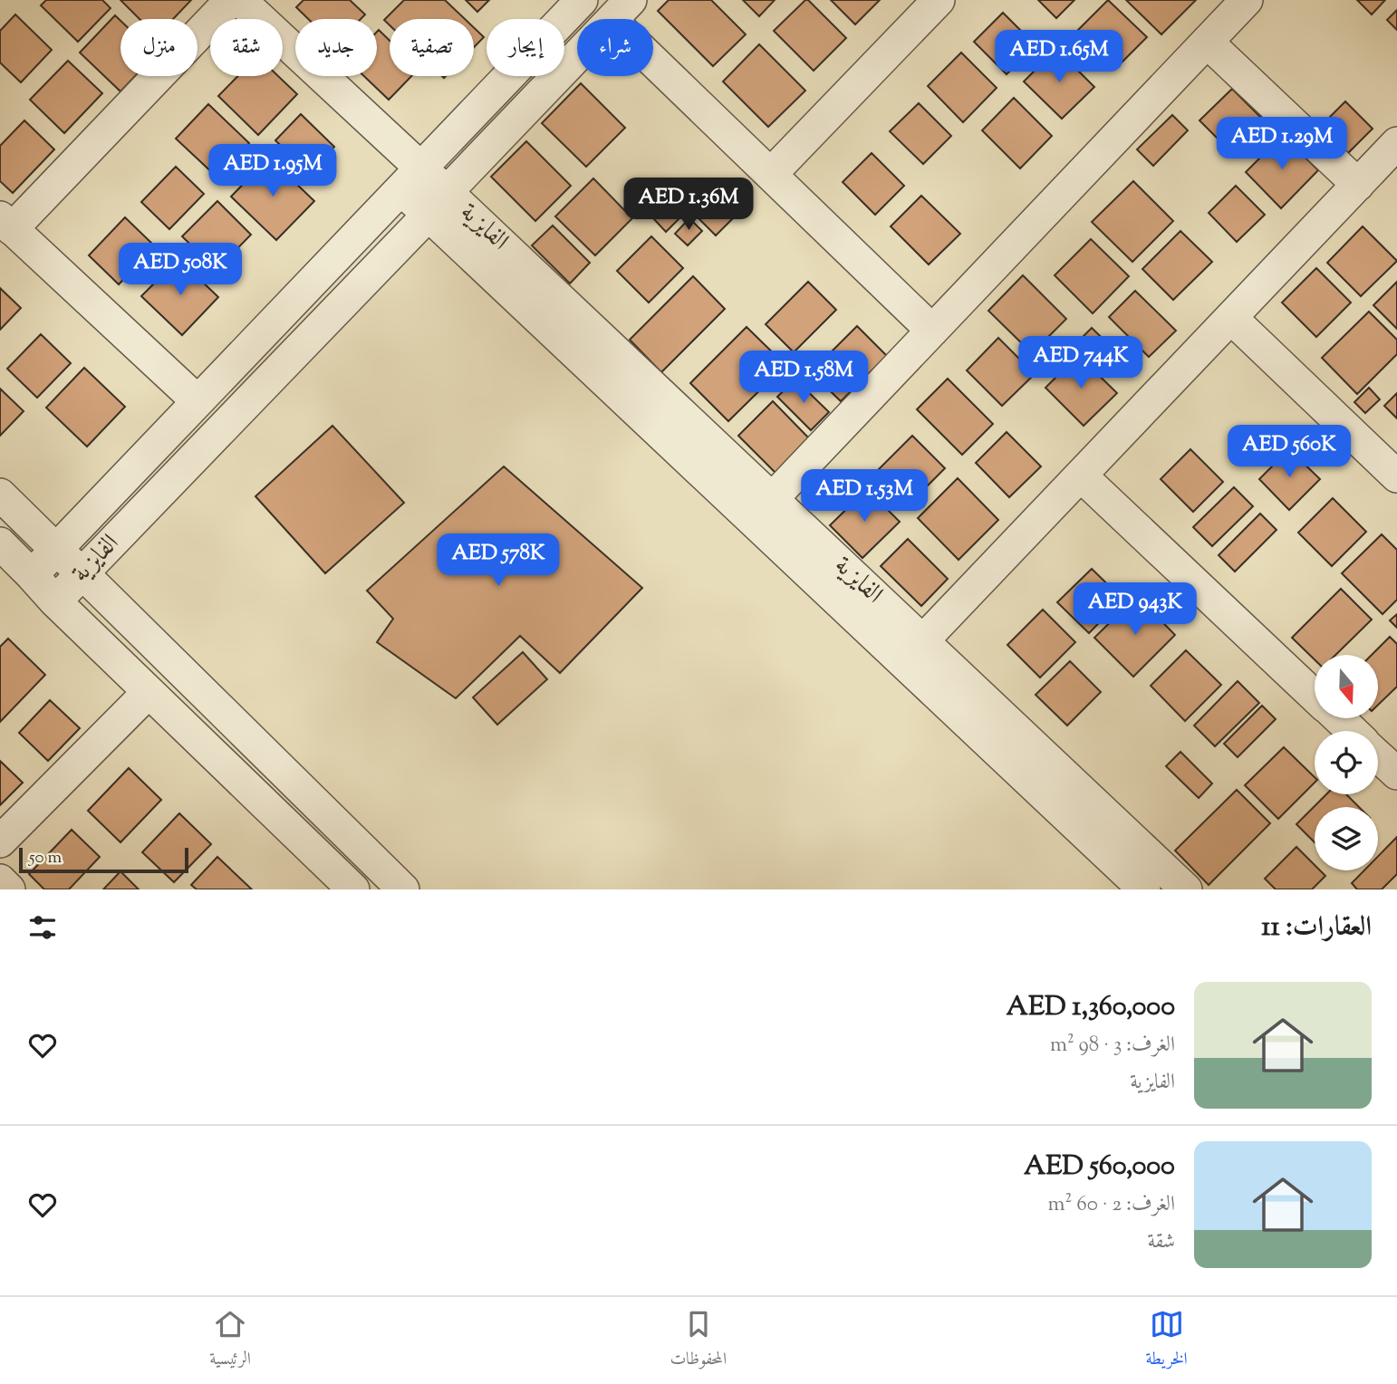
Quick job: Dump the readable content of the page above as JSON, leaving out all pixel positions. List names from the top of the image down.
{
  "streets": {
    "street": ["الفايزية"]
  },
  "scale_bar": "50 m",
  "north": "bottom",
  "page": {
    "chip": [
      "شراء",
      "إيجار",
      "تصفية",
      "جديد",
      "شقة",
      "منزل"
    ],
    "price": [
      "AED 1.65M",
      "AED 1.29M",
      "AED 1.95M",
      "AED 1.36M",
      "AED 508K",
      "AED 744K",
      "AED 1.58M",
      "AED 560K",
      "AED 1.53M",
      "AED 578K",
      "AED 943K"
    ],
    "scale": "50 m",
    "heading": "العقارات: 11",
    "list": [
      {
        "name": "AED 1,360,000",
        "note": "الغرف: 3 · 98 m² · الفايزية"
      },
      {
        "name": "AED 560,000",
        "note": "الغرف: 2 · 60 m² · شقة"
      }
    ],
    "tabs": ["الخريطة", "المحفوظات", "الرئيسية"]
  }
}
